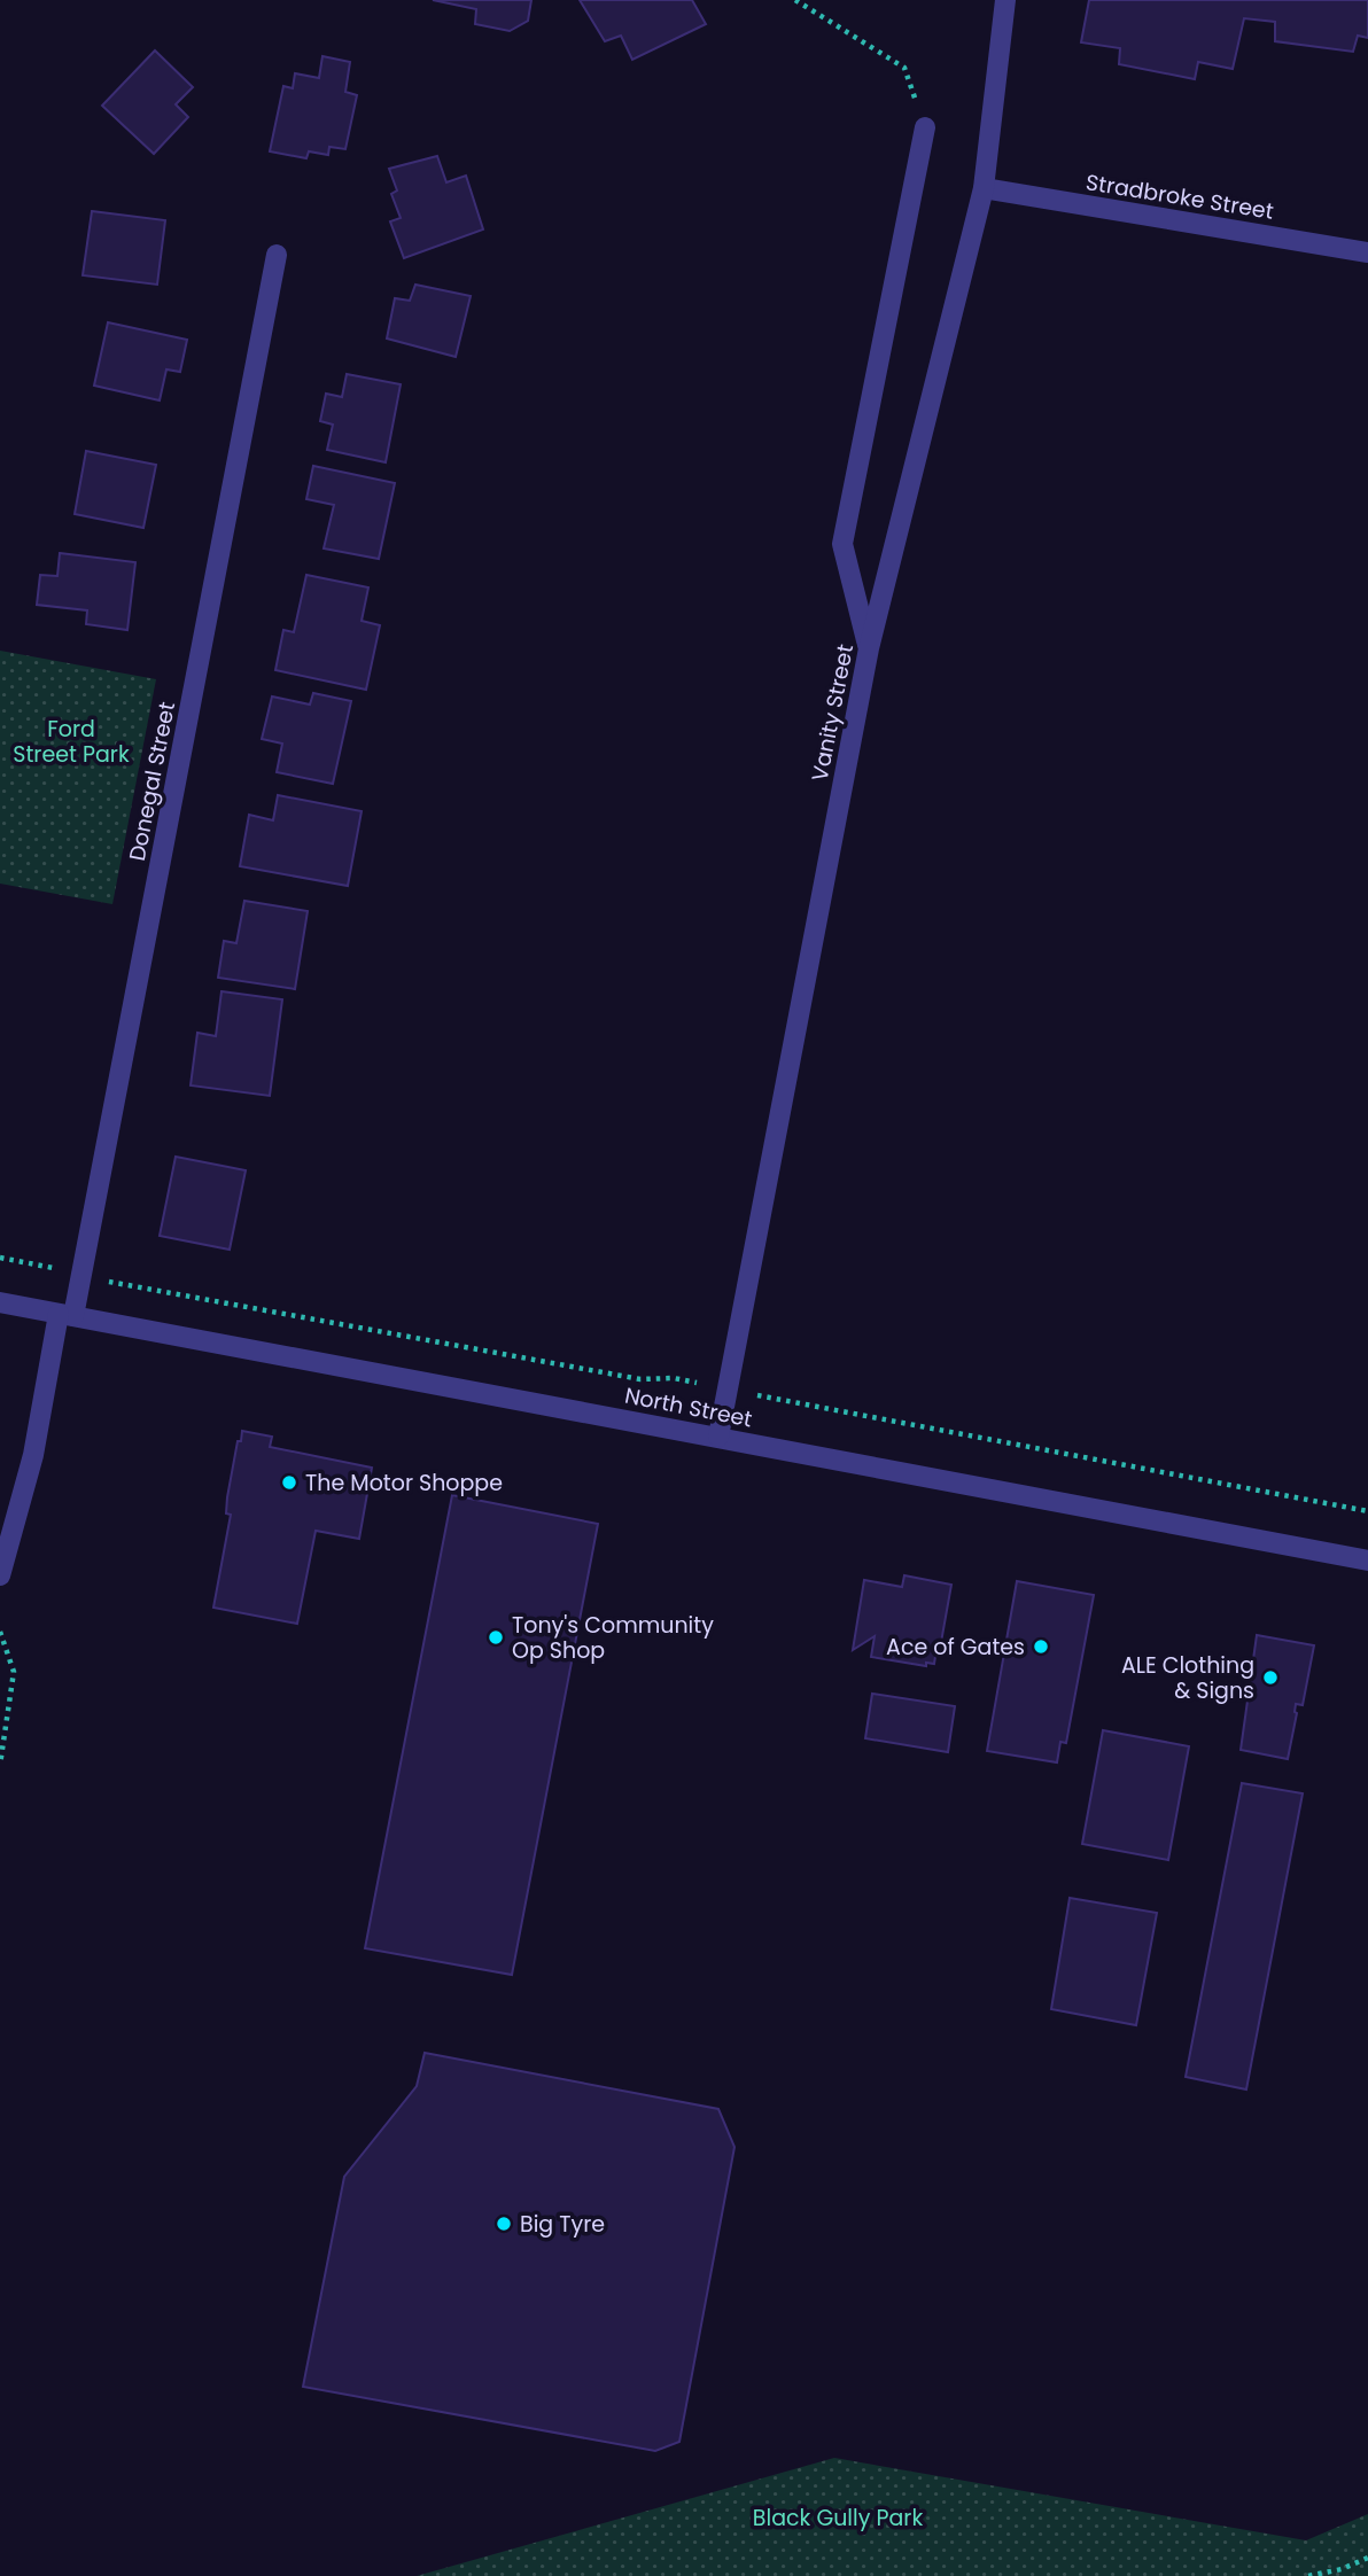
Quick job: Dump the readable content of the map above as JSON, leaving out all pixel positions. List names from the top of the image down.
{
  "streets": {
    "street": [
      "Stradbroke Street",
      "Vanity Street",
      "Donegal Street",
      "North Street"
    ]
  },
  "crossings": [
    ["Stradbroke Street", "Vanity Street"],
    ["Vanity Street", "North Street"],
    ["Donegal Street", "North Street"]
  ],
  "parks": ["Ford Street Park", "Black Gully Park"],
  "places": [
    "The Motor Shoppe",
    "Tony's Community Op Shop",
    "Ace of Gates",
    "ALE Clothing & Signs",
    "Big Tyre"
  ]
}
